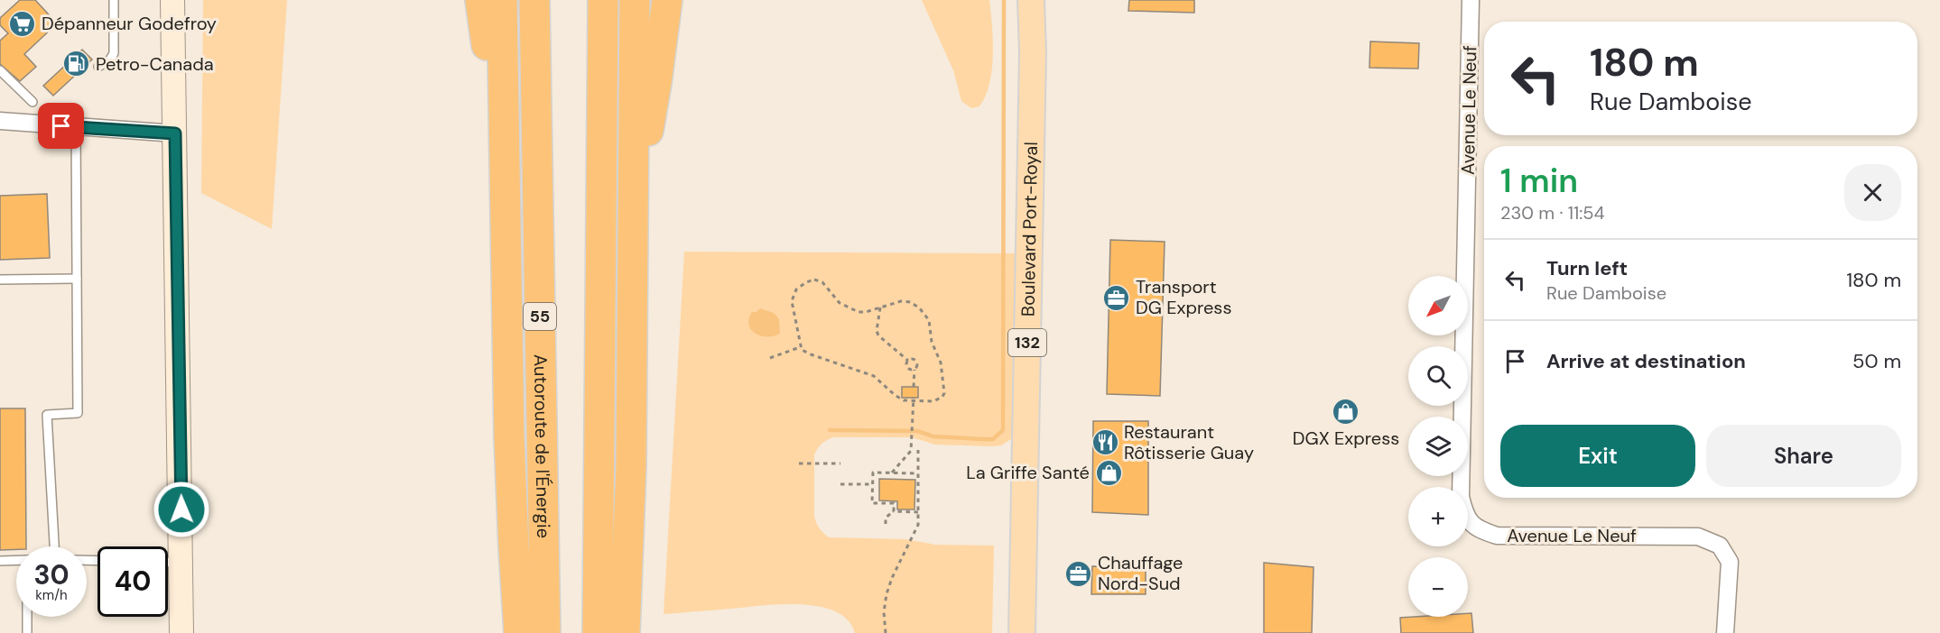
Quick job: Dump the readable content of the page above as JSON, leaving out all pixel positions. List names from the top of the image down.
{
  "streets": {
    "highway": ["55", "Autoroute de l'Énergie"],
    "main road": ["Boulevard Port-Royal", "132"],
    "street": ["Avenue Le Neuf"]
  },
  "places": {
    "supermarket": ["Dépanneur Godefroy"],
    "fuel station": ["Petro-Canada"],
    "office": ["Transport DG Express", "Chauffage Nord-Sud"],
    "shop": ["DGX Express", "La Griffe Santé"],
    "restaurant": ["Restaurant Rôtisserie Guay"]
  },
  "north": "bottom left",
  "page": {
    "turn": ["180 m", "Rue Damboise"],
    "heading": ["1 min", "230 m · 11:54"],
    "list": [
      {
        "name": "Turn left",
        "note": "Rue Damboise",
        "value": "180 m"
      },
      {
        "name": "Arrive at destination",
        "value": "50 m"
      }
    ],
    "map_buttons": ["+", "−"],
    "buttons": ["Exit", "Share"],
    "speed": "30 km/h",
    "limit": "40"
  }
}
